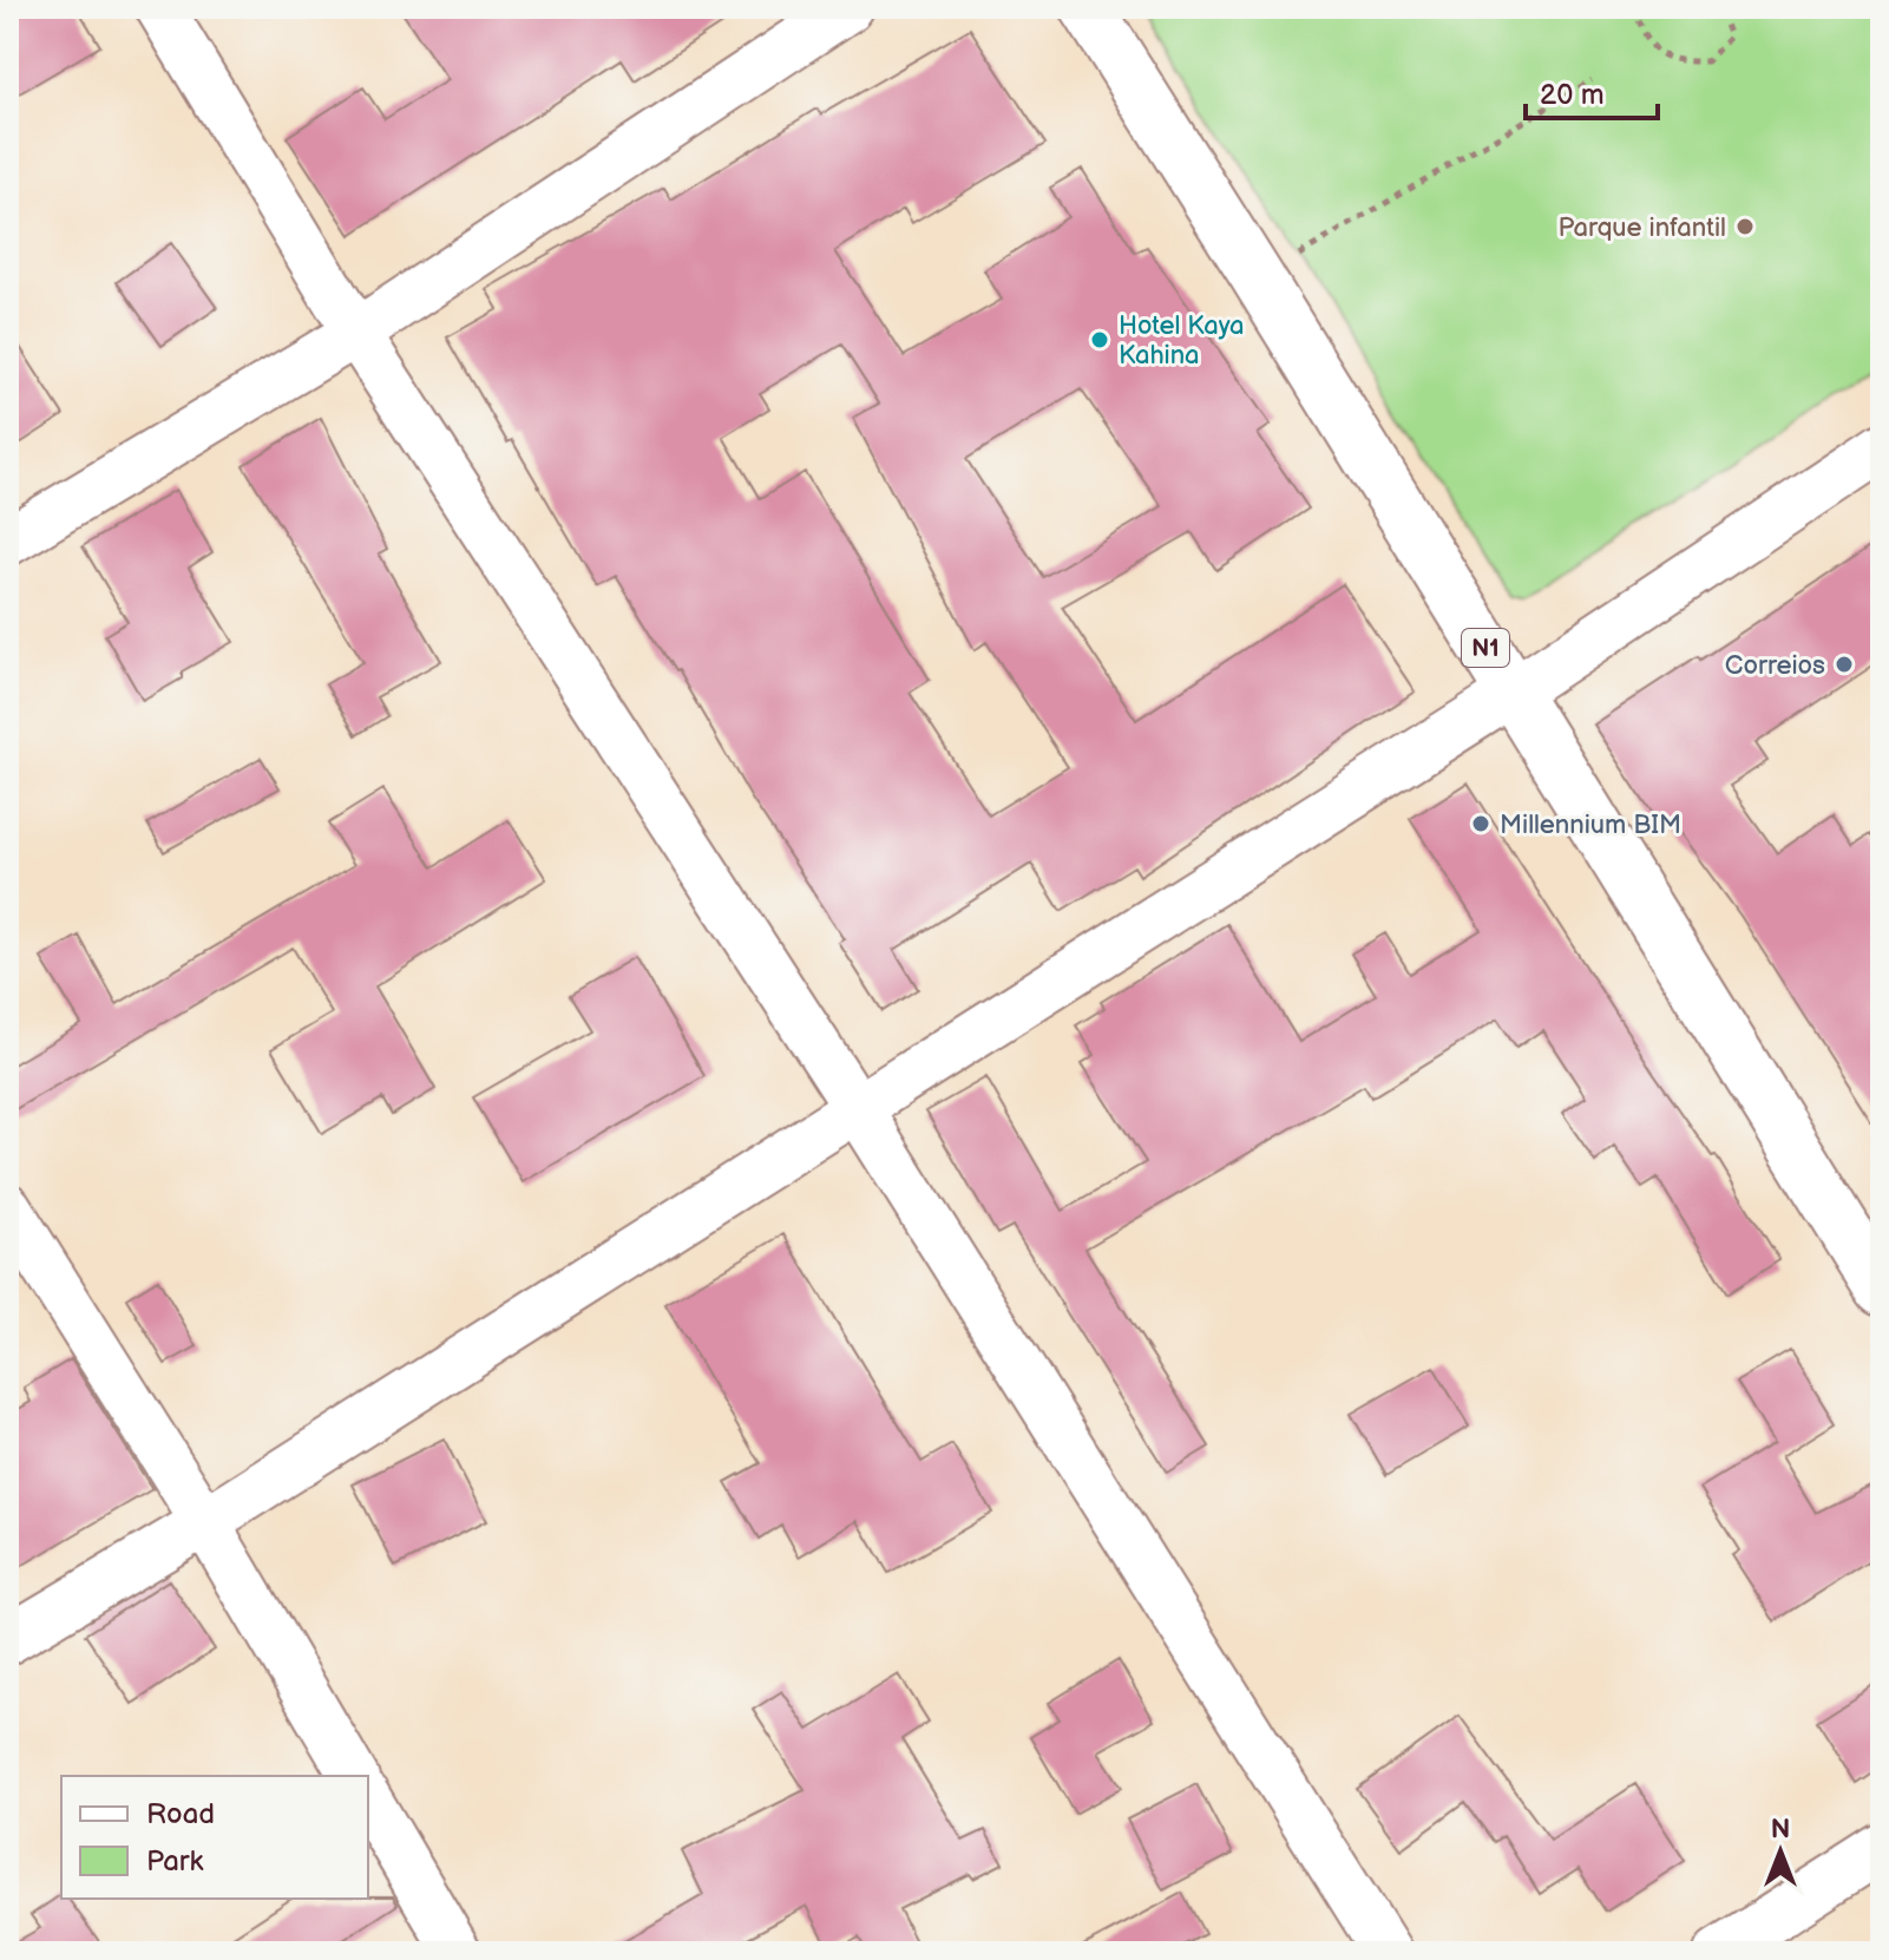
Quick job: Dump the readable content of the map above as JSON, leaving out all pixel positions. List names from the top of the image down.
{
  "streets": {
    "highway": ["N1"]
  },
  "places": [
    "Parque infantil",
    "Hotel Kaya Kahina",
    "Correios",
    "Millennium BIM"
  ],
  "legend": ["Road", "Park"],
  "scale_bar": "20 m",
  "north": "top"
}
